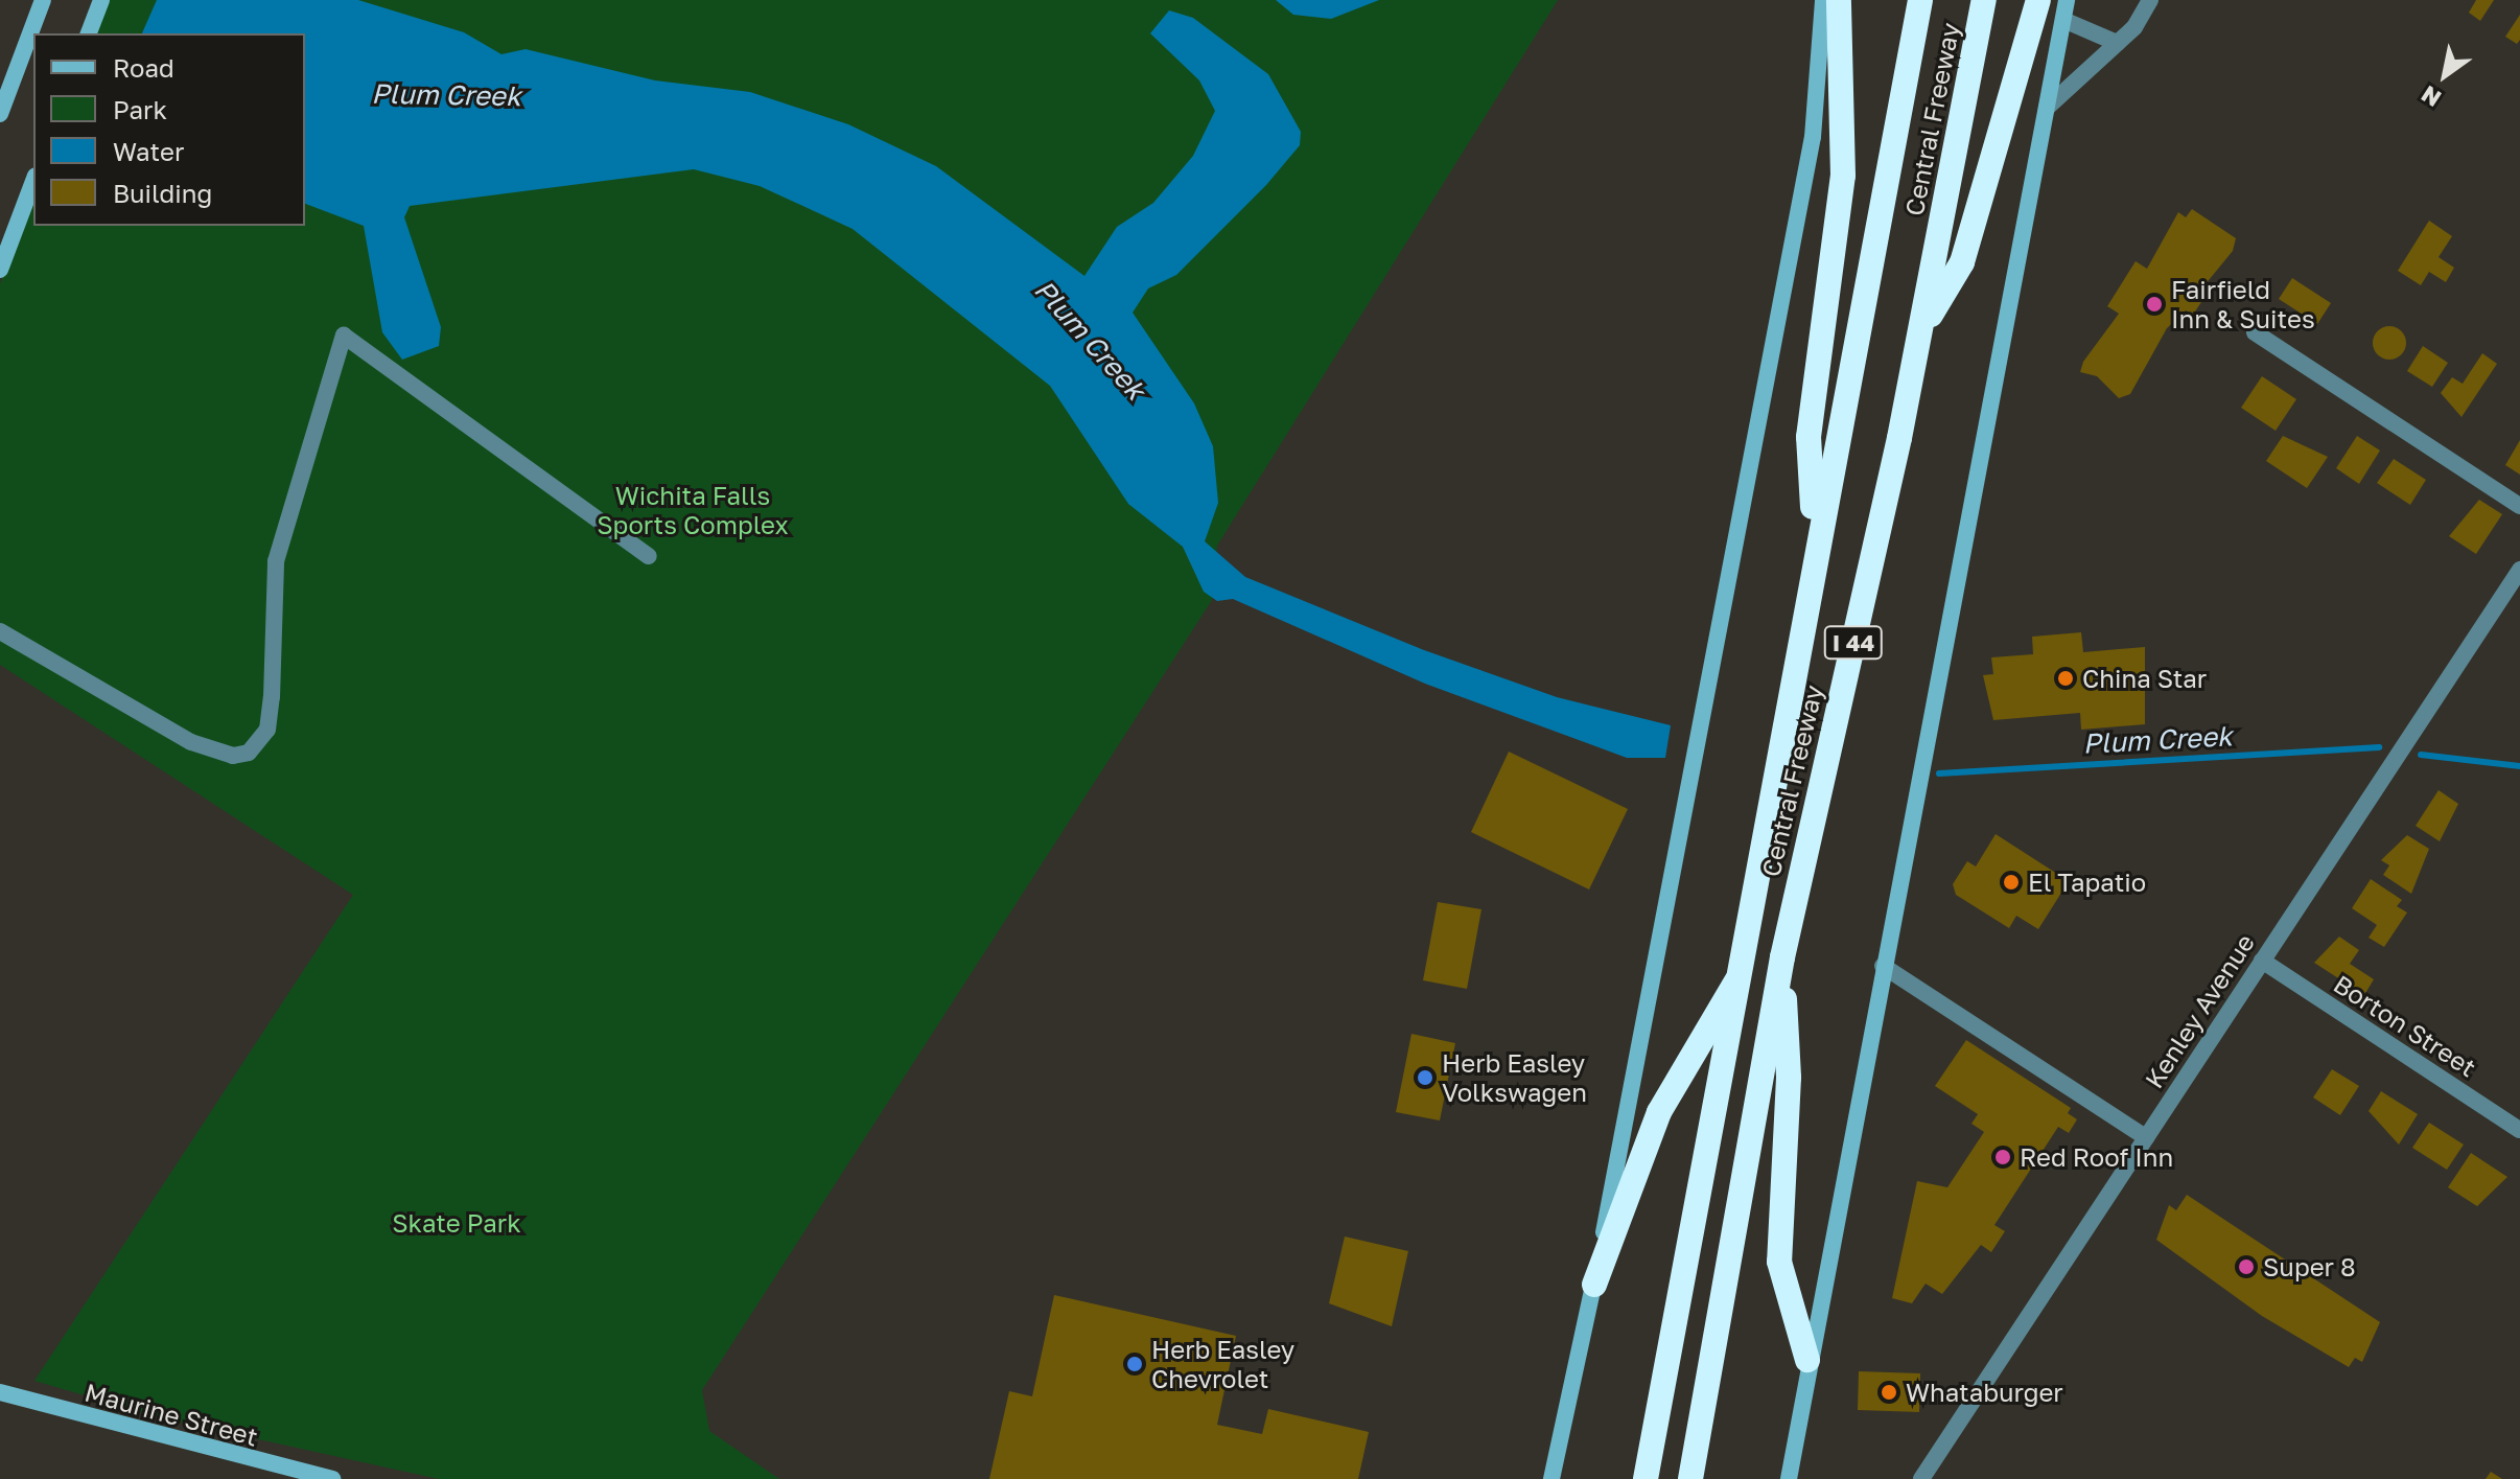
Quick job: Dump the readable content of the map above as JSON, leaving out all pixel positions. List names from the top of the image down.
{
  "streets": {
    "highway": ["Central Freeway", "I 44"],
    "main road": ["Maurine Street"],
    "street": ["Kenley Avenue", "Borton Street"]
  },
  "crossings": [
    ["Kenley Avenue", "Borton Street"]
  ],
  "water": ["Plum Creek"],
  "parks": ["Wichita Falls Sports Complex", "Skate Park"],
  "places": [
    "Fairfield Inn & Suites",
    "China Star",
    "El Tapatio",
    "Herb Easley Volkswagen",
    "Red Roof Inn",
    "Super 8",
    "Herb Easley Chevrolet",
    "Whataburger"
  ],
  "legend": [
    "Road",
    "Park",
    "Water",
    "Building"
  ],
  "north": "bottom left"
}
